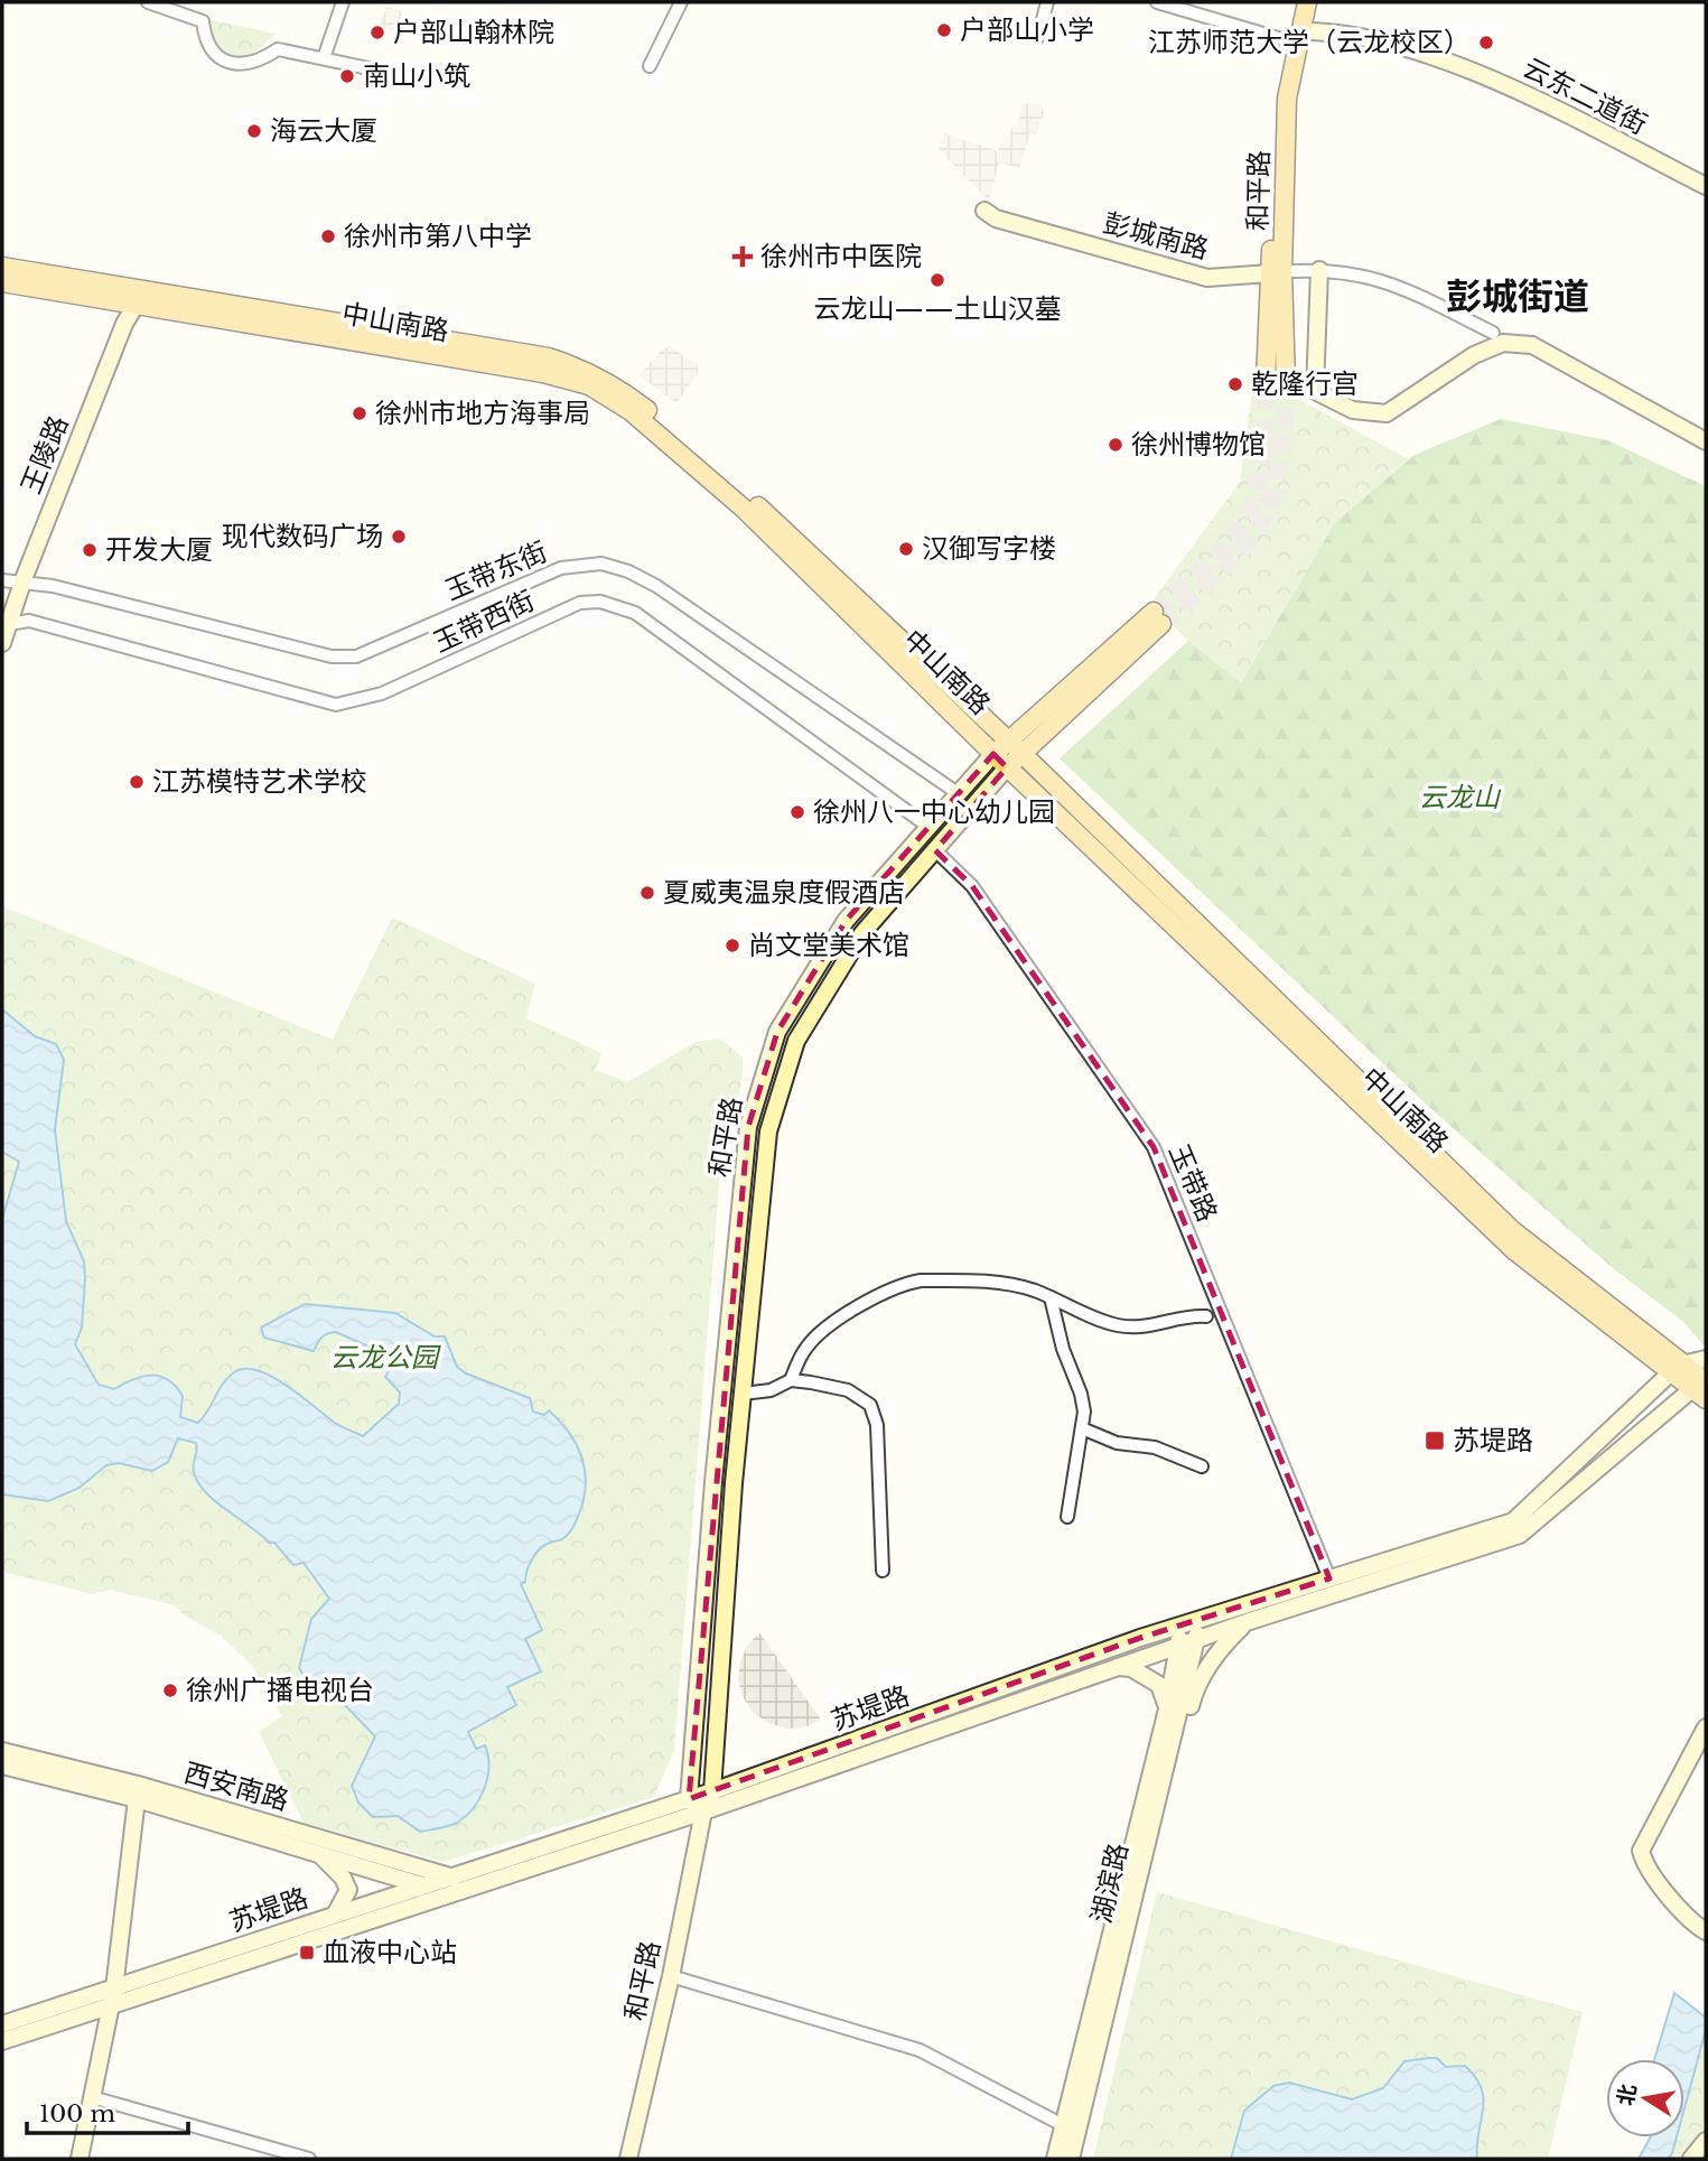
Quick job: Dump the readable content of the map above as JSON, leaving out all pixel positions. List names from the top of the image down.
{
  "streets": {
    "main road": [
      "云东二道街",
      "和平路",
      "彭城南路",
      "中山南路",
      "王陵路",
      "苏堤路",
      "西安南路",
      "湖滨路"
    ],
    "street": ["玉带东街", "玉带西街", "玉带路"]
  },
  "crossings": [
    ["云东二道街", "和平路"],
    ["和平路", "彭城南路"],
    ["和平路", "中山南路"],
    ["和平路", "玉带东街"],
    ["和平路", "玉带西街"],
    ["和平路", "玉带路"],
    ["和平路", "苏堤路"],
    ["中山南路", "王陵路"],
    ["中山南路", "苏堤路"],
    ["王陵路", "玉带东街"],
    ["王陵路", "玉带西街"],
    ["玉带路", "苏堤路"],
    ["苏堤路", "西安南路"],
    ["苏堤路", "湖滨路"]
  ],
  "districts": ["彭城街道"],
  "parks": ["云龙山", "云龙公园"],
  "places": {
    "other": [
      "户部山小学",
      "户部山翰林院",
      "江苏师范大学（云龙校区）",
      "南山小筑",
      "海云大厦",
      "徐州市第八中学",
      "云龙山——土山汉墓",
      "乾隆行宫",
      "徐州市地方海事局",
      "徐州博物馆",
      "现代数码广场",
      "汉御写字楼",
      "开发大厦",
      "江苏模特艺术学校",
      "徐州八一中心幼儿园",
      "夏威夷温泉度假酒店",
      "尚文堂美术馆",
      "徐州广播电视台"
    ],
    "health": ["徐州市中医院"],
    "transit": ["苏堤路", "血液中心站"]
  },
  "scale_bar": "100 m",
  "north": "left"
}
